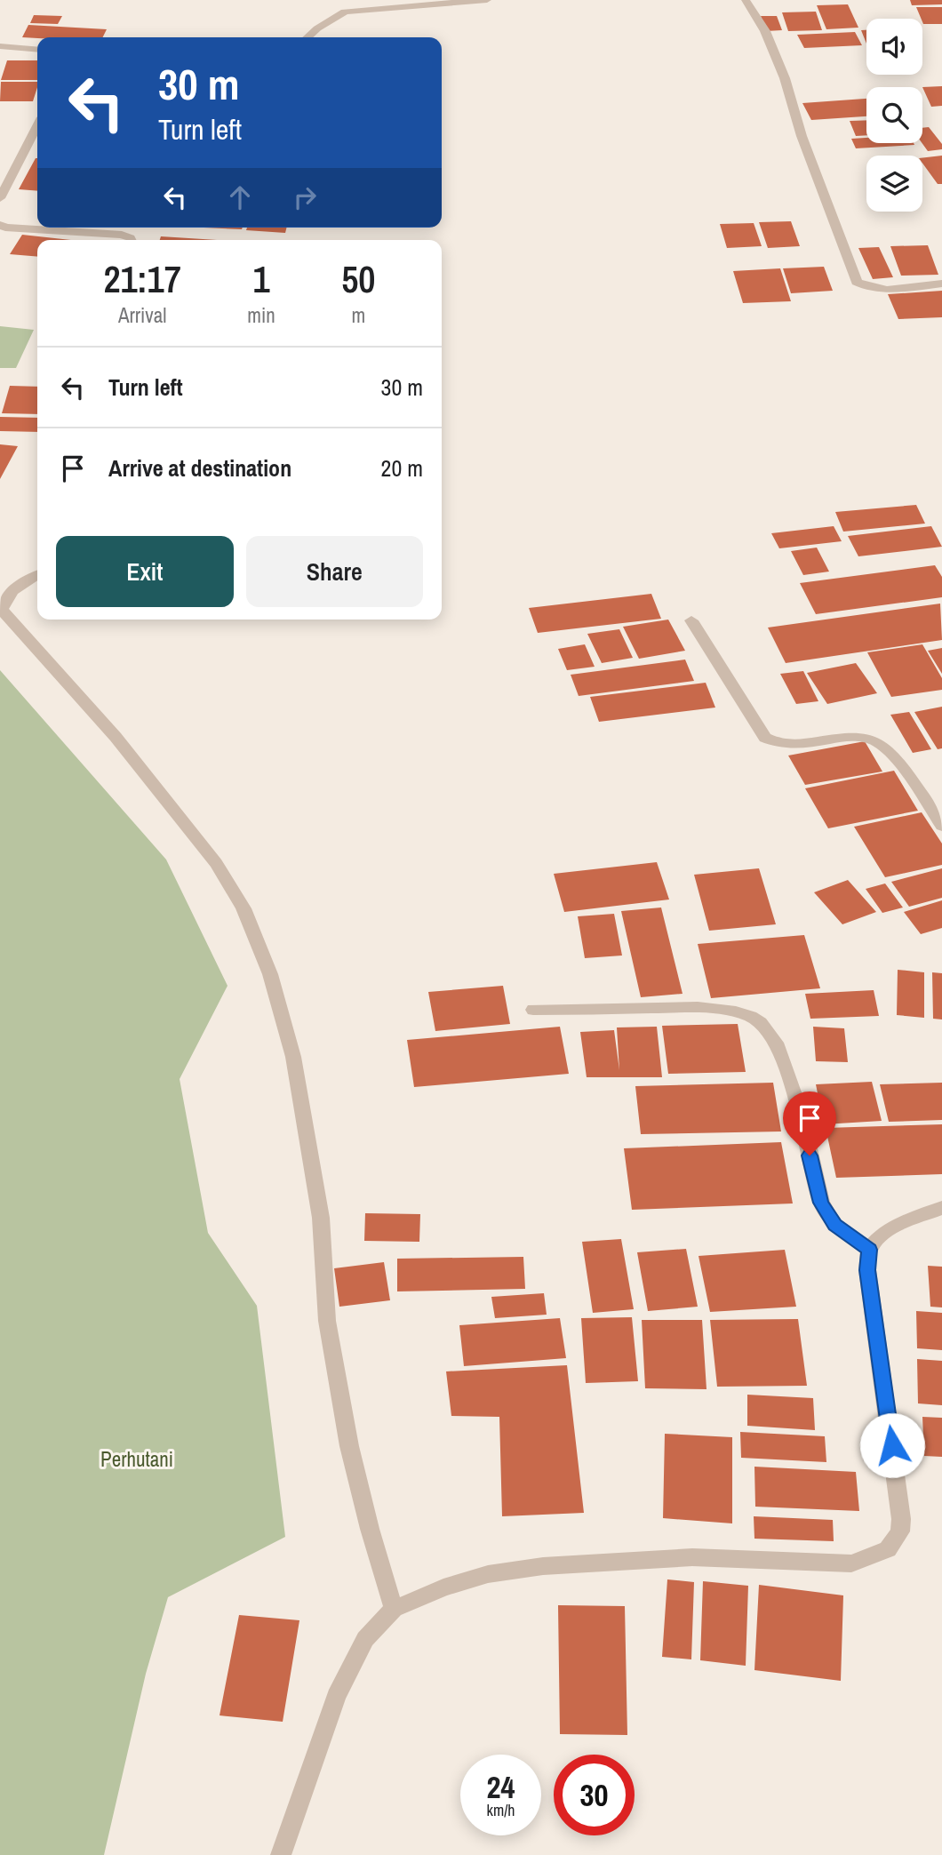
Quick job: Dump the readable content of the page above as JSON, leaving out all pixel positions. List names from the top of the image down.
{
  "parks": ["Perhutani"],
  "page": {
    "turn": ["30 m", "Turn left"],
    "eta": [
      "21:17",
      "Arrival",
      "1",
      "min",
      "50",
      "m"
    ],
    "list": [
      {
        "name": "Turn left",
        "value": "30 m"
      },
      {
        "name": "Arrive at destination",
        "value": "20 m"
      }
    ],
    "buttons": ["Exit", "Share"],
    "speed": "24 km/h",
    "limit": "30"
  }
}
